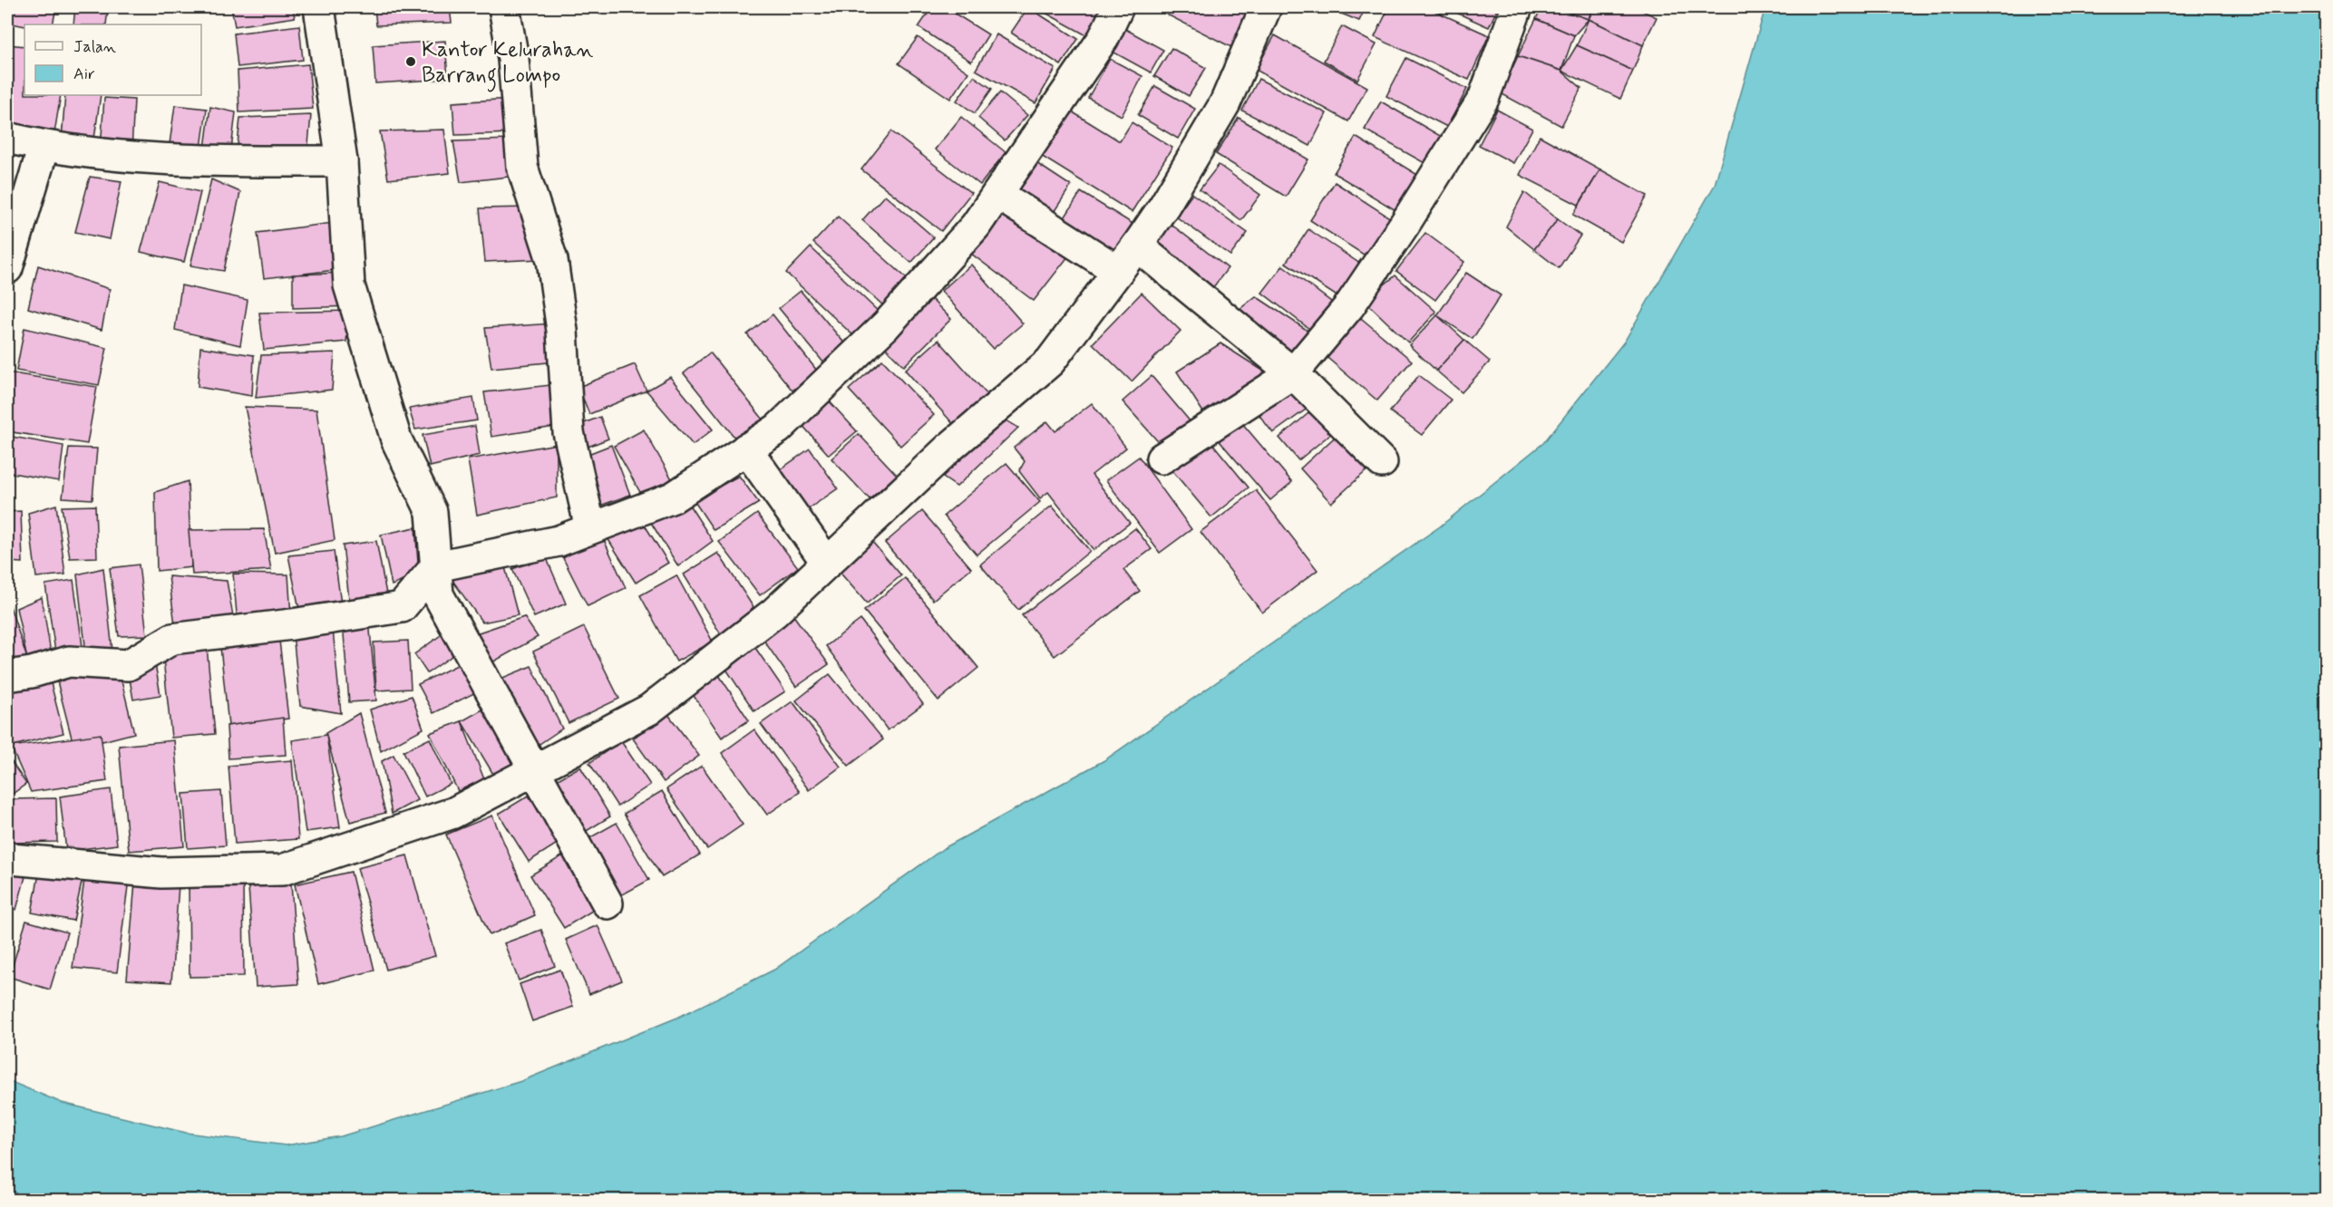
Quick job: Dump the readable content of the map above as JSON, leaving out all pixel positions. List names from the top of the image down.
{
  "places": ["Kantor Kelurahan Barrang Lompo"],
  "legend": ["Jalan", "Air"]
}
